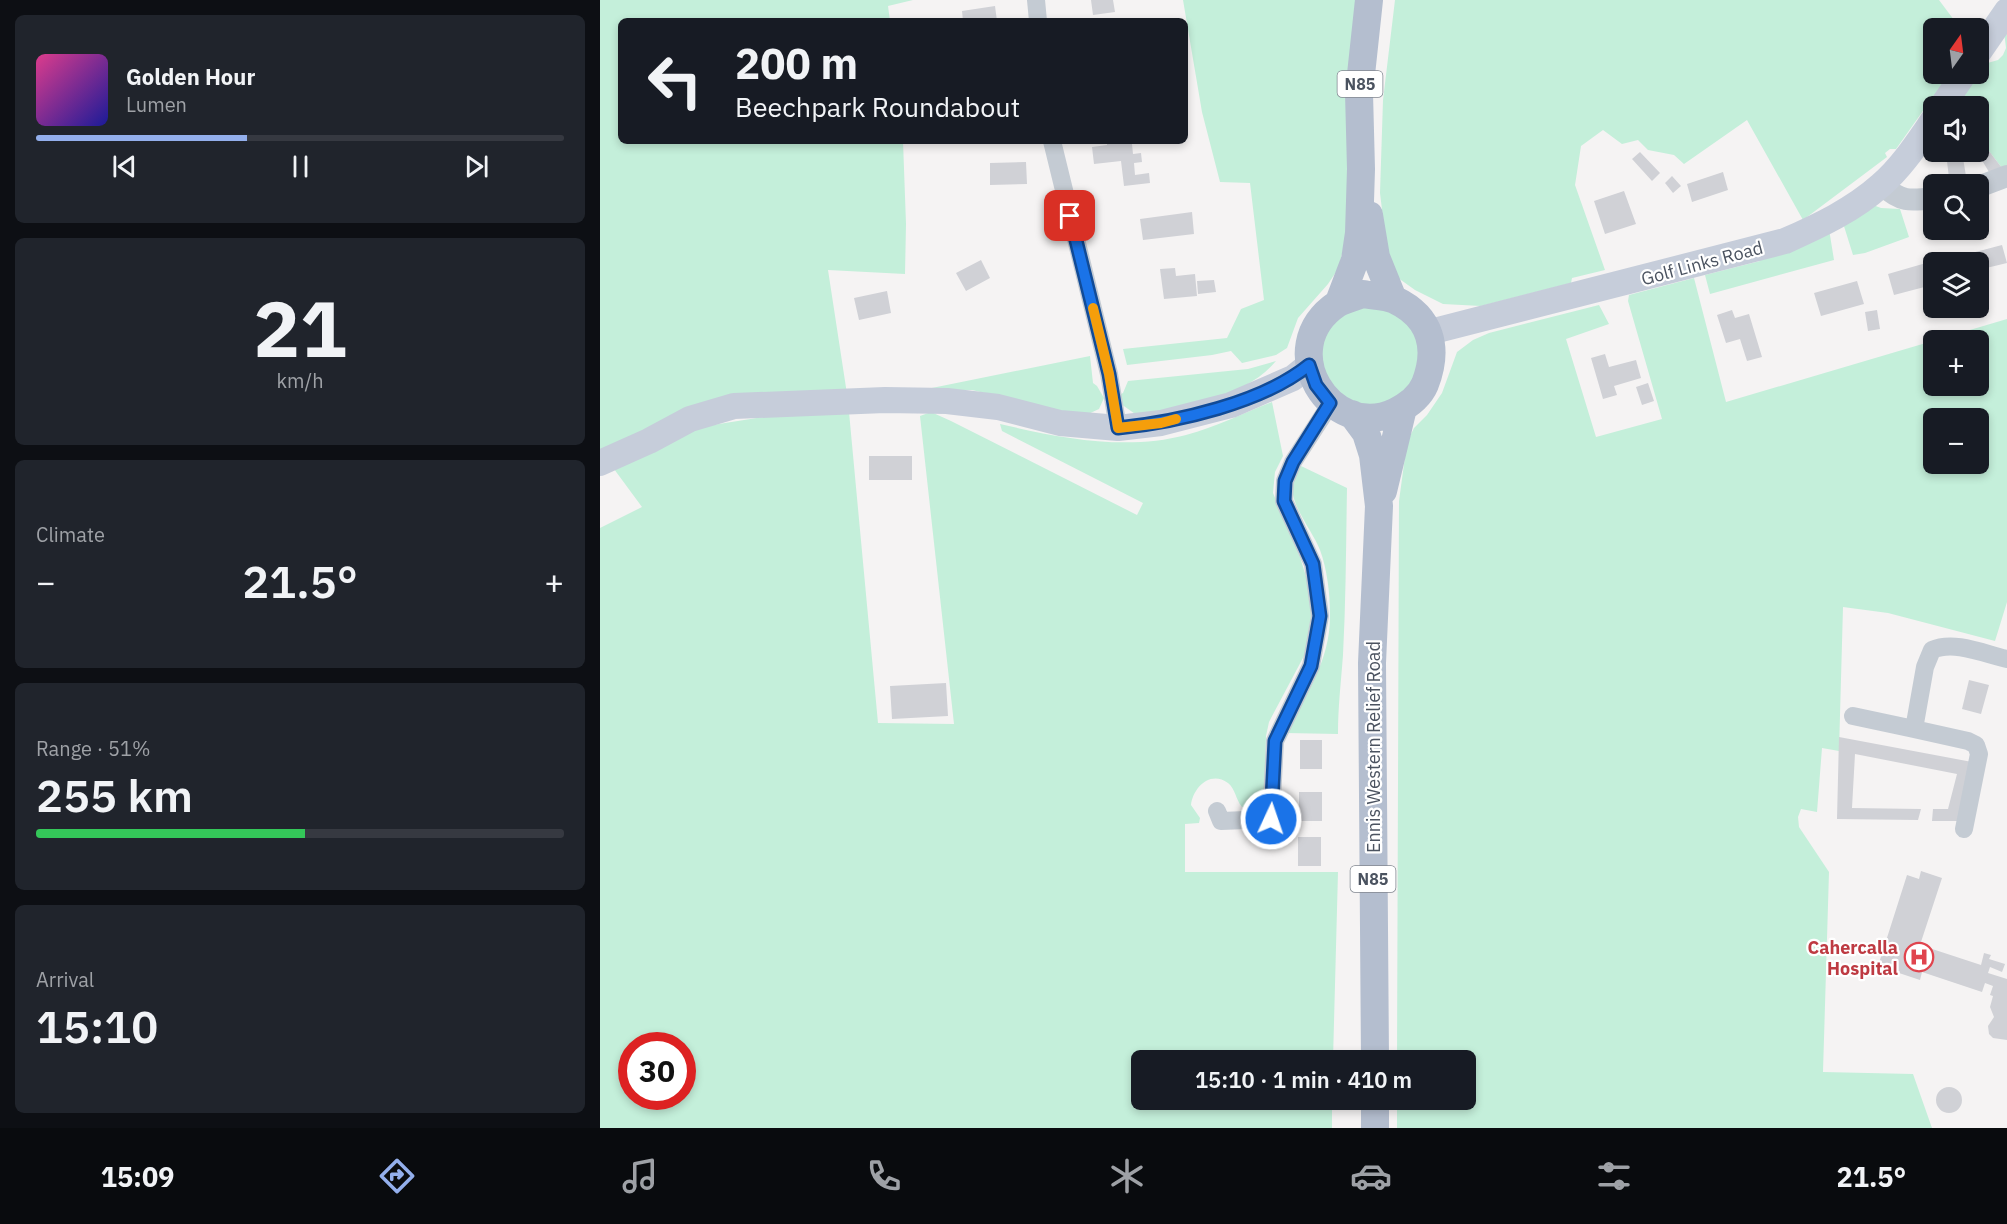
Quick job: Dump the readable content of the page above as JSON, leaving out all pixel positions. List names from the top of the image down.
{
  "streets": {
    "main road": ["N85", "Golf Links Road", "Ennis Western Relief Road"]
  },
  "crossings": [
    ["N85", "Golf Links Road"],
    ["N85", "Ennis Western Relief Road"],
    ["Golf Links Road", "Ennis Western Relief Road"]
  ],
  "places": {
    "hospital": ["Cahercalla Hospital"]
  },
  "north": "top",
  "page": {
    "map_buttons": ["+", "−"],
    "turn": ["200 m", "Beechpark Roundabout"],
    "song": ["Golden Hour", "Lumen"],
    "tile": [
      ["21", "km/h"],
      "Climate",
      ["Range · 51%", "255 km"],
      ["Arrival", "15:10"]
    ],
    "heat": ["−", "21.5°", "+"],
    "limit": "30",
    "trip": "15:10 · 1 min · 410 m",
    "tabs": ["15:09", "21.5°"]
  }
}
